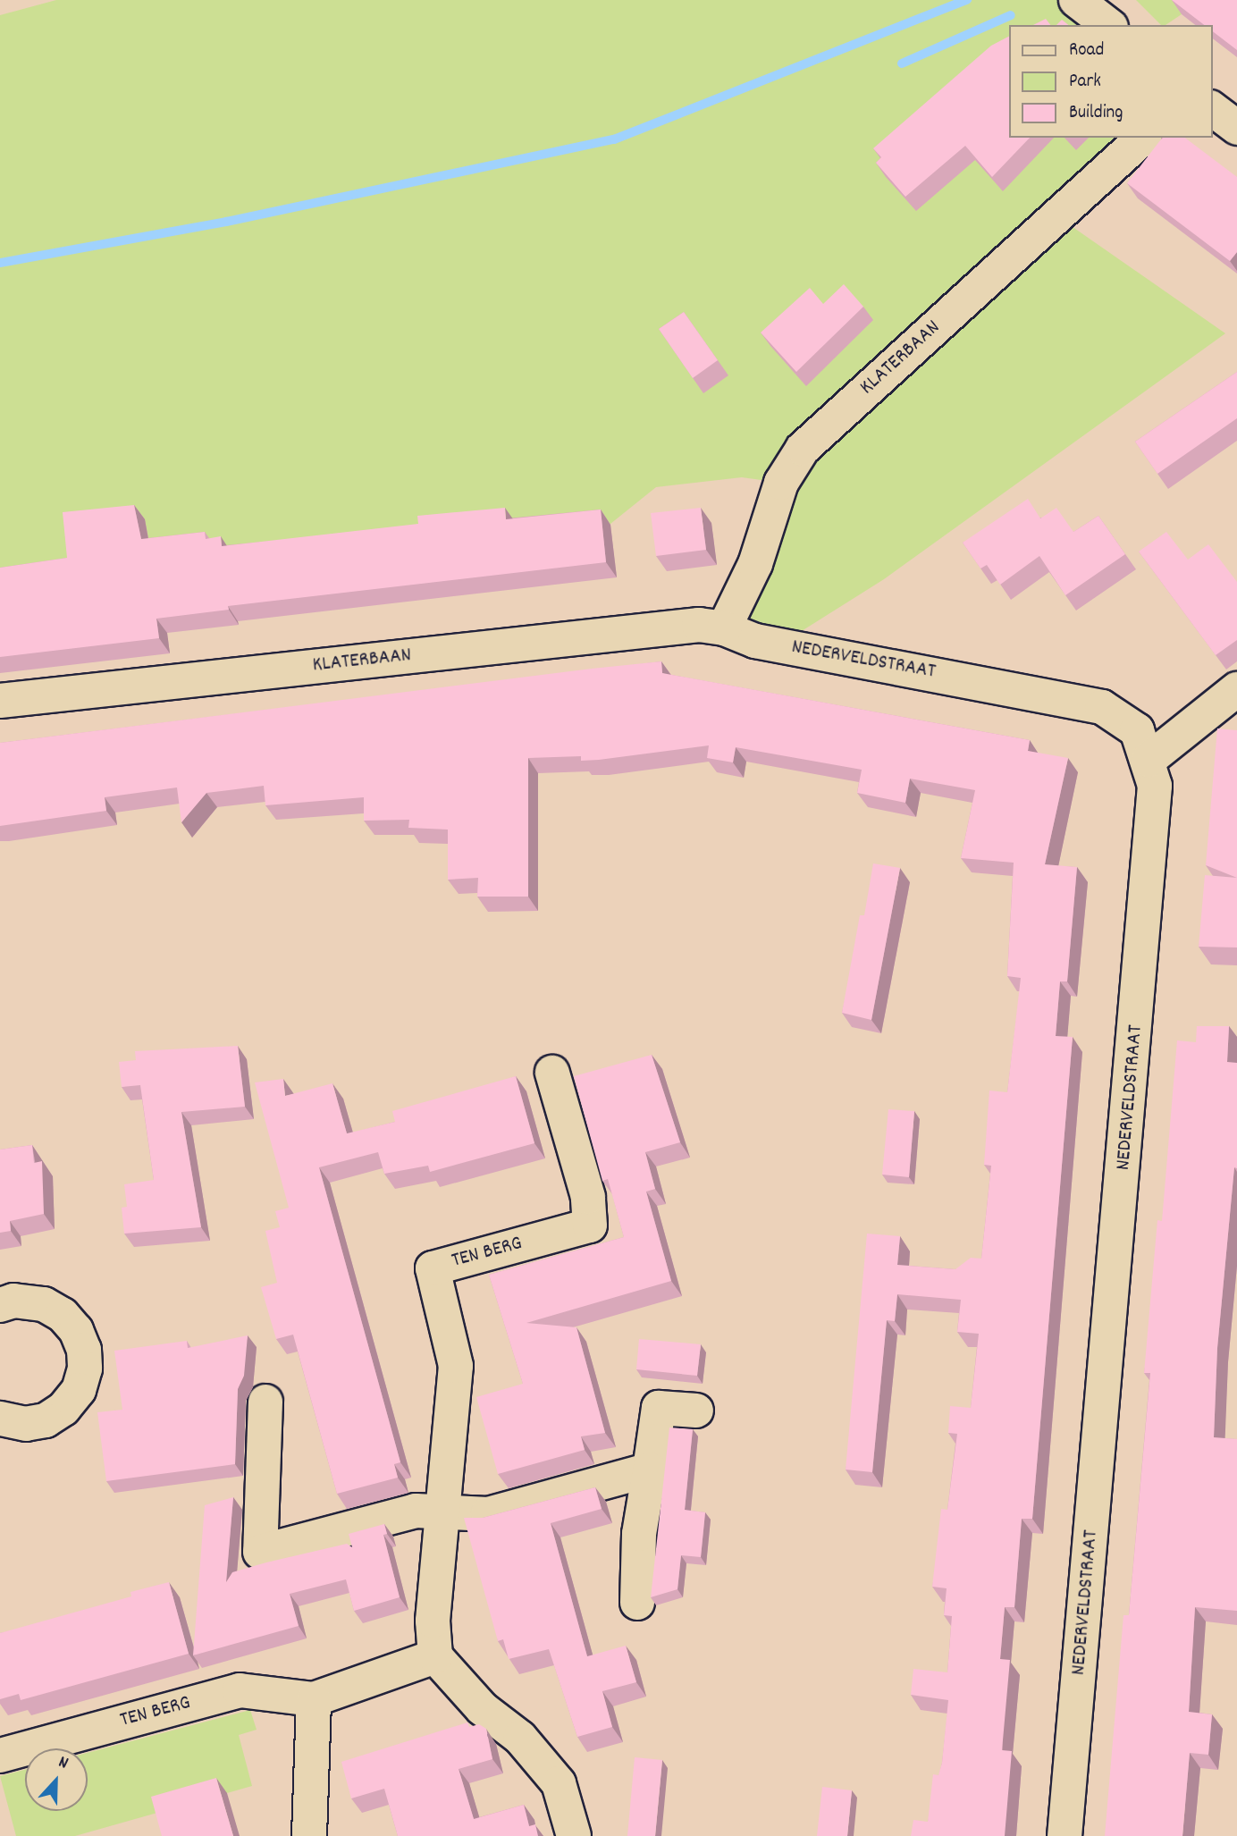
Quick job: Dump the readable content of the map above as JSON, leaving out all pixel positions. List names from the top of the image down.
{
  "streets": {
    "street": ["KLATERBAAN", "NEDERVELDSTRAAT", "TEN BERG"]
  },
  "crossings": [
    ["KLATERBAAN", "NEDERVELDSTRAAT"]
  ],
  "legend": ["Road", "Park", "Building"],
  "north": "top"
}
